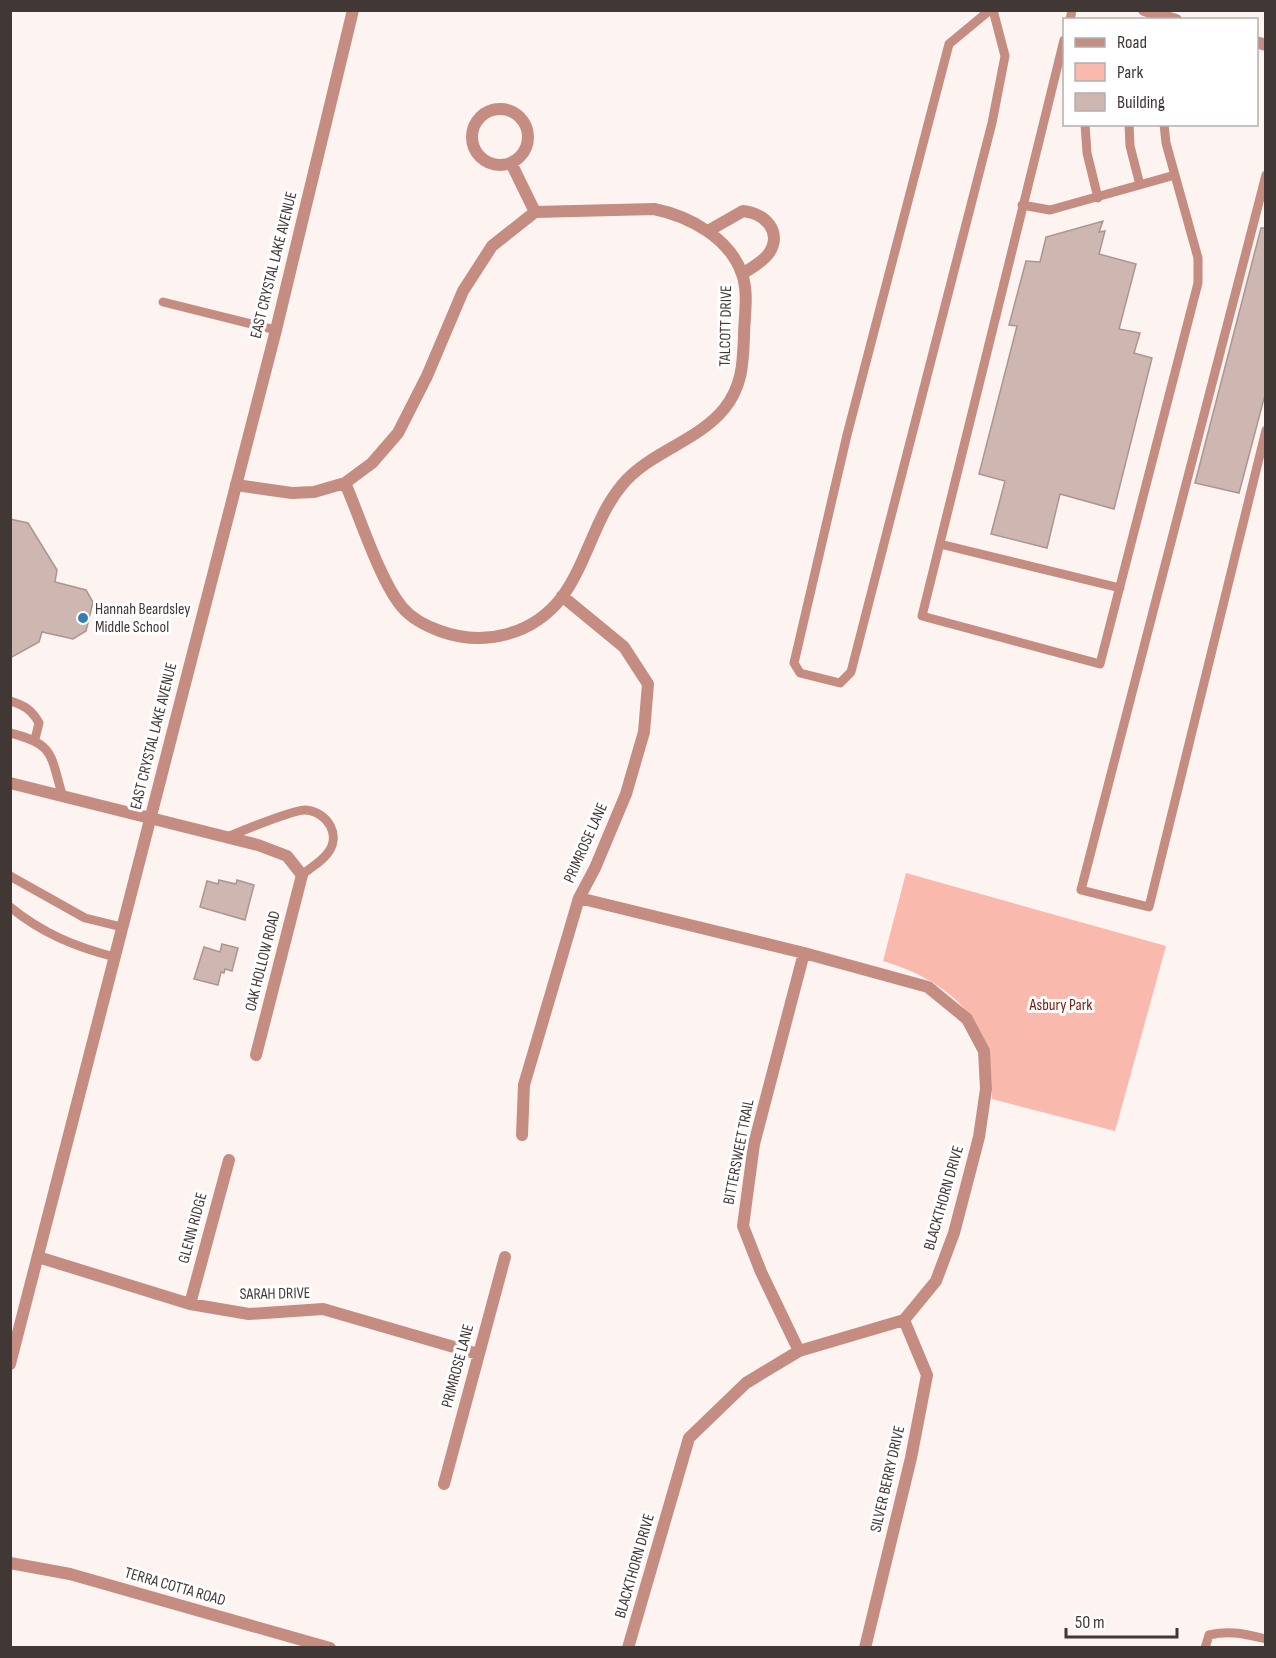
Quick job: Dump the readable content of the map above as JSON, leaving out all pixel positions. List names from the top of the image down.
{
  "streets": {
    "street": [
      "EAST CRYSTAL LAKE AVENUE",
      "TALCOTT DRIVE",
      "PRIMROSE LANE",
      "OAK HOLLOW ROAD",
      "BITTERSWEET TRAIL",
      "BLACKTHORN DRIVE",
      "GLENN RIDGE",
      "SARAH DRIVE",
      "SILVER BERRY DRIVE",
      "TERRA COTTA ROAD"
    ]
  },
  "crossings": [
    ["EAST CRYSTAL LAKE AVENUE", "SARAH DRIVE"],
    ["TALCOTT DRIVE", "PRIMROSE LANE"],
    ["PRIMROSE LANE", "BLACKTHORN DRIVE"],
    ["PRIMROSE LANE", "SARAH DRIVE"],
    ["BITTERSWEET TRAIL", "BLACKTHORN DRIVE"],
    ["BLACKTHORN DRIVE", "SILVER BERRY DRIVE"],
    ["GLENN RIDGE", "SARAH DRIVE"]
  ],
  "parks": ["Asbury Park"],
  "places": ["Hannah Beardsley Middle School"],
  "legend": ["Road", "Park", "Building"],
  "scale_bar": "50 m"
}
